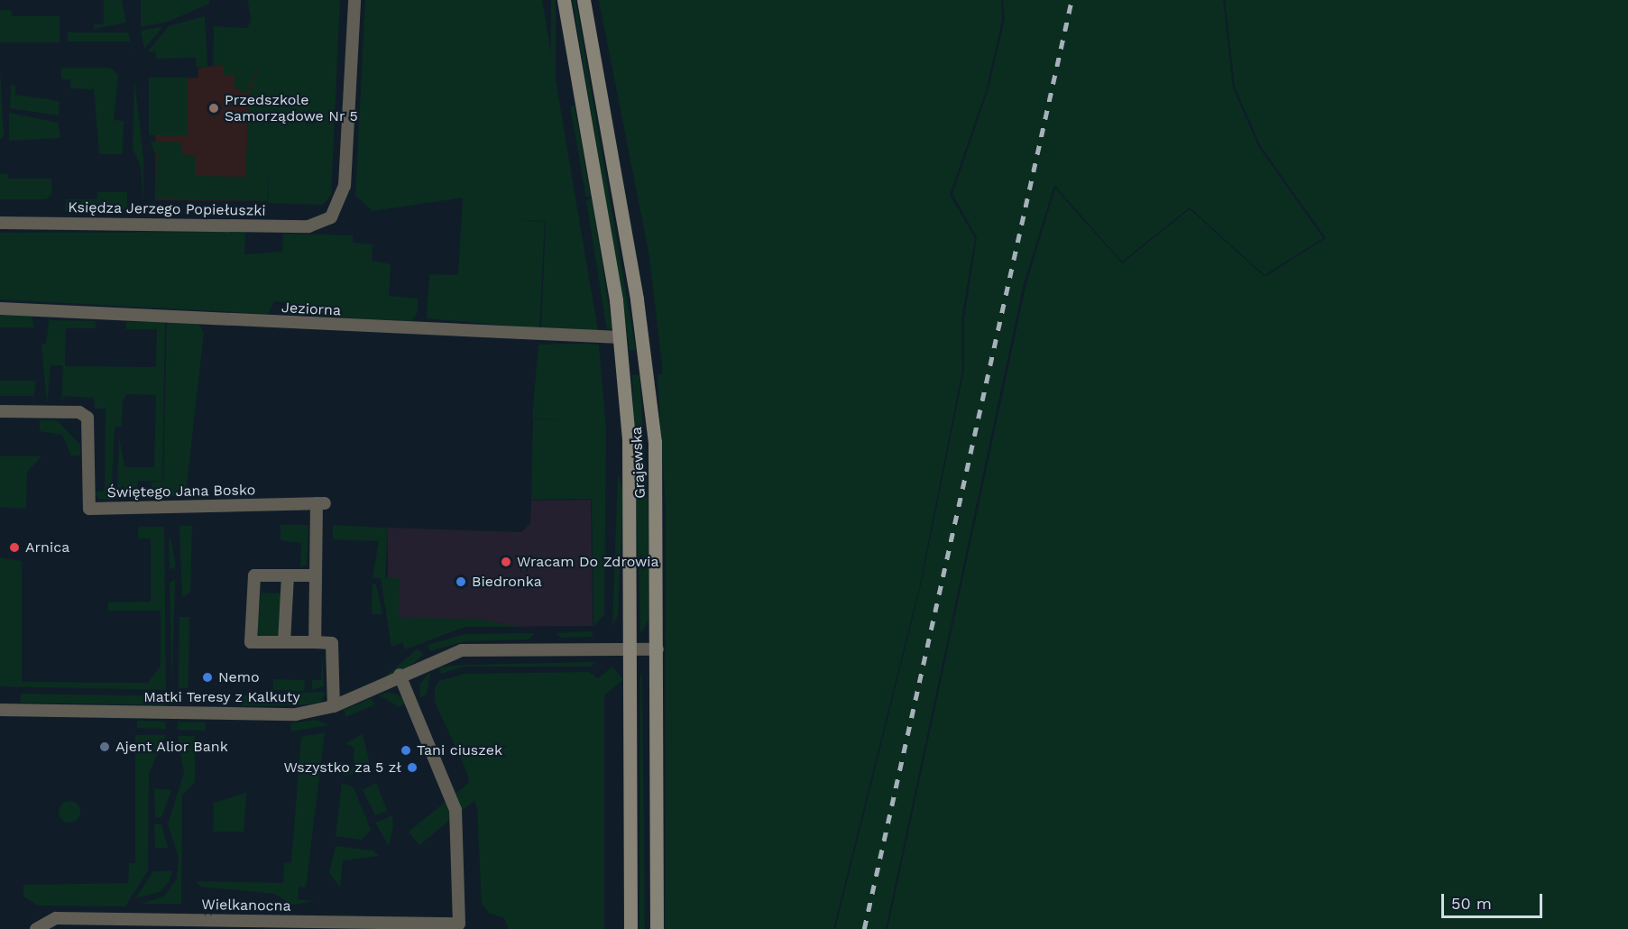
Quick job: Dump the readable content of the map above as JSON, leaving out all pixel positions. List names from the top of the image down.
{
  "streets": {
    "main road": ["Grajewska"],
    "street": [
      "Księdza Jerzego Popiełuszki",
      "Jeziorna",
      "Świętego Jana Bosko",
      "Matki Teresy z Kalkuty",
      "Wielkanocna"
    ]
  },
  "crossings": [
    ["Jeziorna", "Grajewska"],
    ["Grajewska", "Matki Teresy z Kalkuty"],
    ["Matki Teresy z Kalkuty", "Wielkanocna"]
  ],
  "places": [
    "Przedszkole Samorządowe Nr 5",
    "Arnica",
    "Wracam Do Zdrowia",
    "Biedronka",
    "Nemo",
    "Ajent Alior Bank",
    "Tani ciuszek",
    "Wszystko za 5 zł"
  ],
  "scale_bar": "50 m"
}
